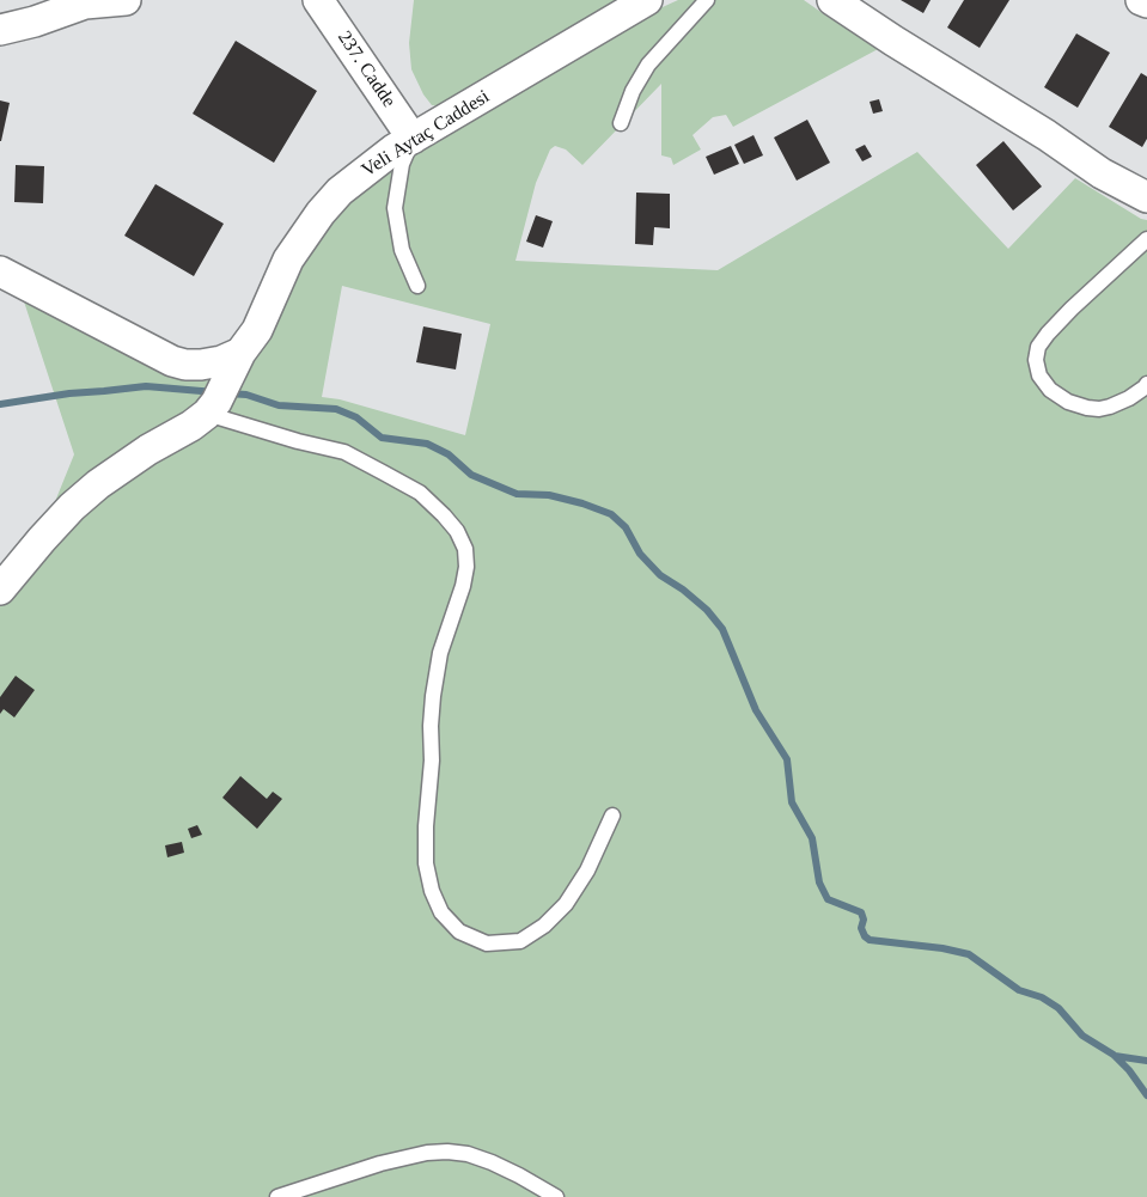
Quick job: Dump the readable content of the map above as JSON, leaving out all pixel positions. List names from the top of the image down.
{
  "streets": {
    "street": ["237. Cadde", "Veli Aytaç Caddesi"]
  },
  "crossings": [
    ["237. Cadde", "Veli Aytaç Caddesi"]
  ]
}
